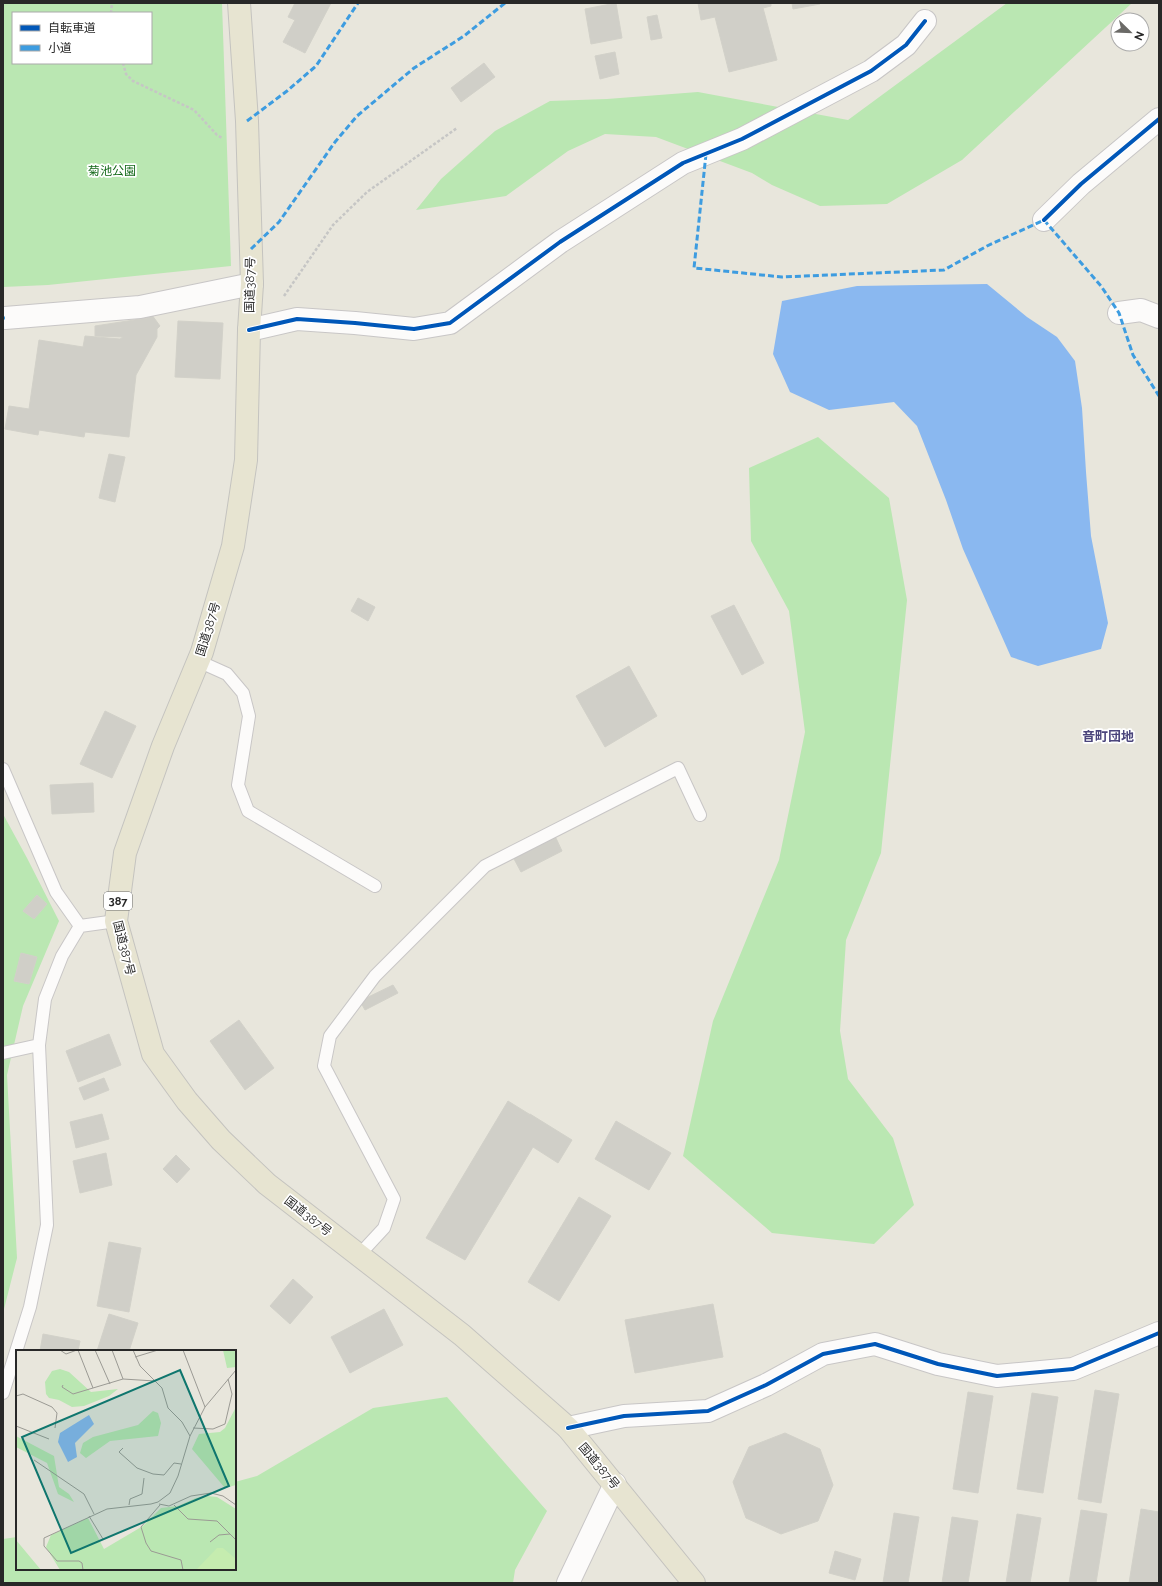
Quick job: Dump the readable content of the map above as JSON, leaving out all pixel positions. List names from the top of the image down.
{
  "streets": {
    "highway": ["国道387号", "387"]
  },
  "districts": ["音町団地"],
  "parks": ["菊池公園"],
  "legend": ["自転車道", "小道"],
  "north": "bottom right"
}
